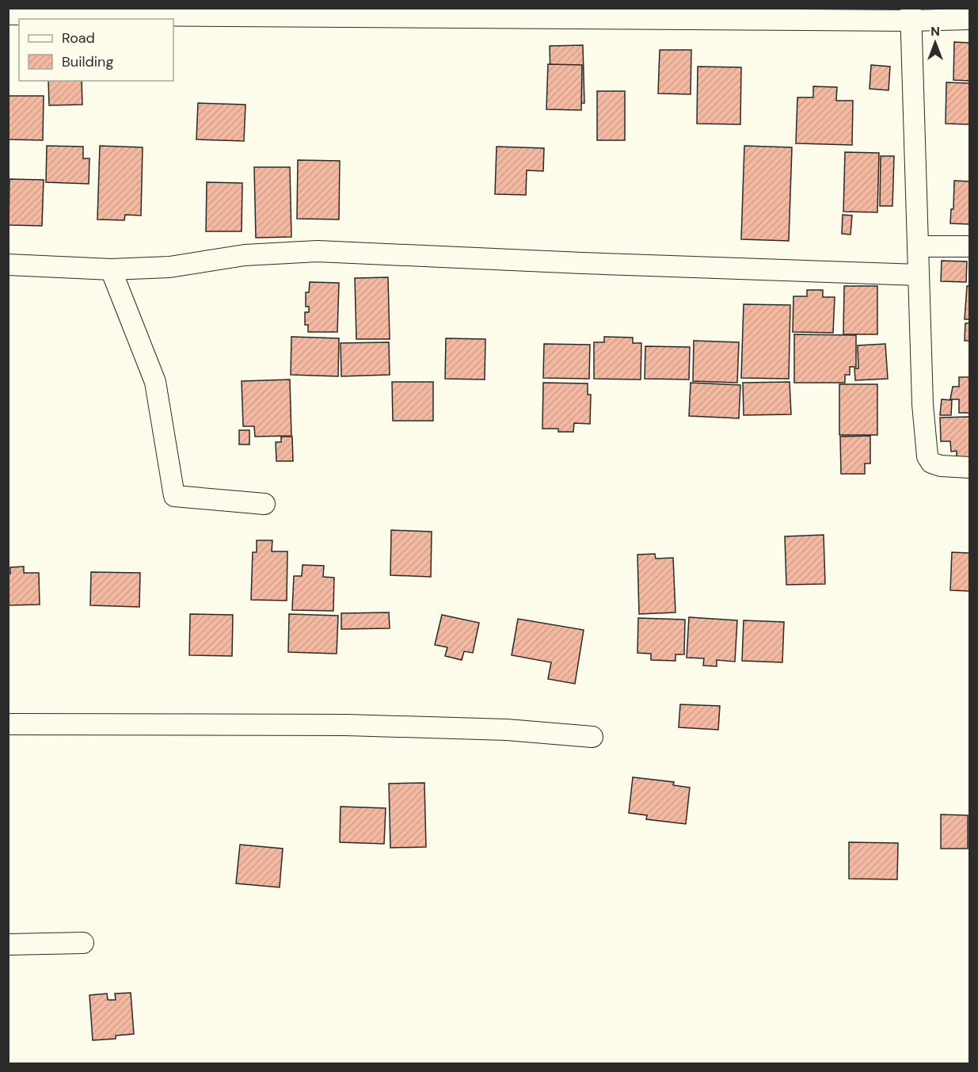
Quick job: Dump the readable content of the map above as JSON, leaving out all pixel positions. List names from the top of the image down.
{
  "legend": ["Road", "Building"],
  "north": "top"
}
